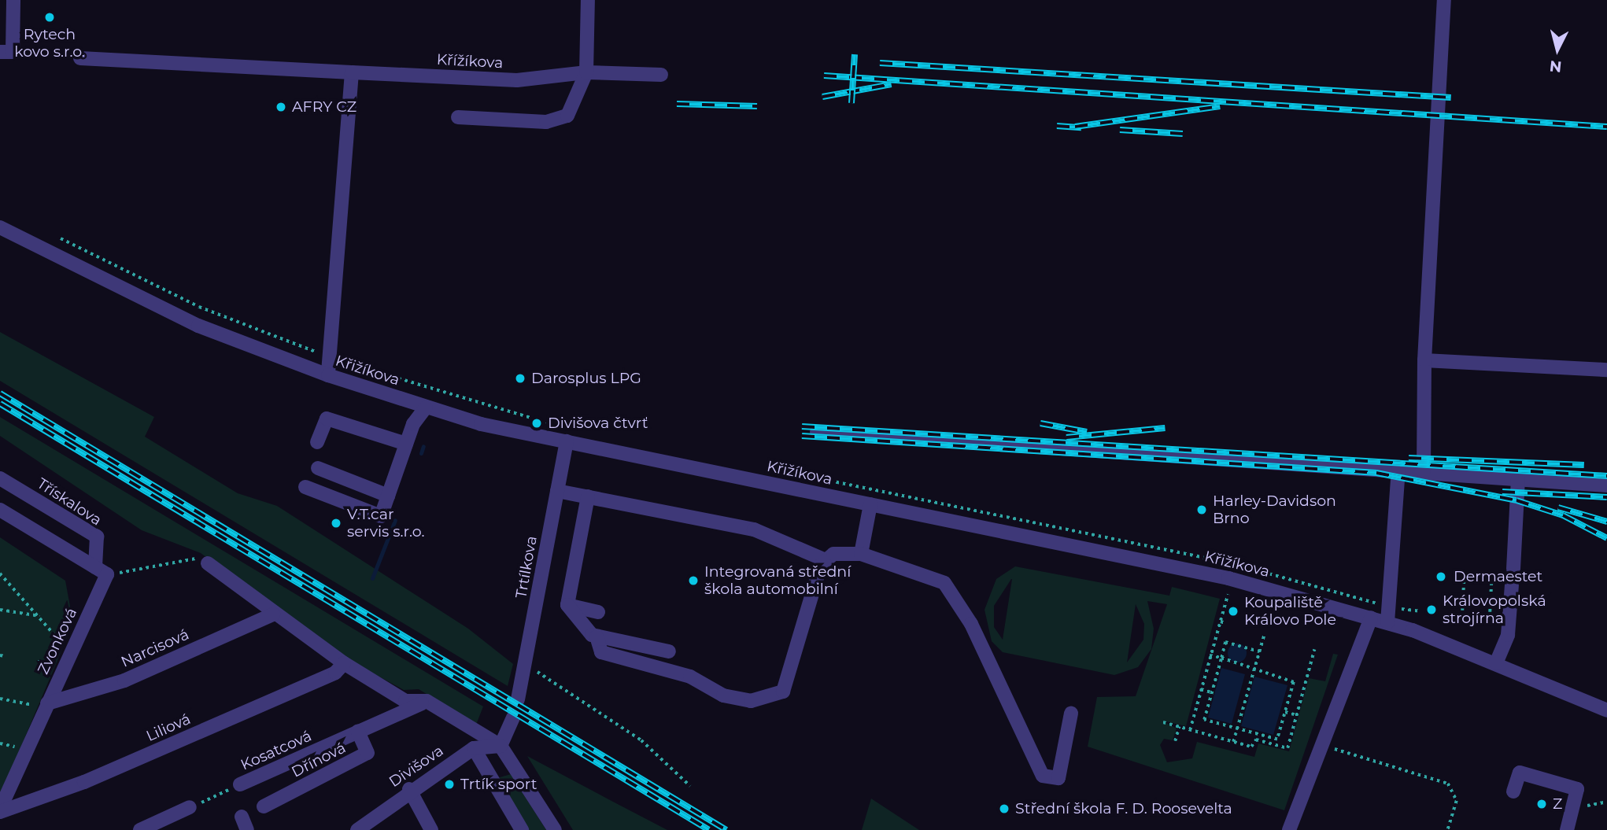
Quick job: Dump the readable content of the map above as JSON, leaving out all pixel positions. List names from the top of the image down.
{
  "streets": {
    "street": [
      "Křížíkova",
      "Křižíkova",
      "Třískalova",
      "Trtílkova",
      "Zvonková",
      "Narcisová",
      "Liliová",
      "Kosatcová",
      "Dřínová",
      "Divišova"
    ]
  },
  "crossings": [
    ["Křižíkova", "Trtílkova"],
    ["Třískalova", "Zvonková"],
    ["Zvonková", "Narcisová"],
    ["Zvonková", "Liliová"],
    ["Kosatcová", "Dřínová"]
  ],
  "places": [
    "Rytech kovo s.r.o.",
    "AFRY CZ",
    "Darosplus LPG",
    "Divišova čtvrť",
    "Harley-Davidson Brno",
    "V.T.car servis s.r.o.",
    "Dermaestet",
    "Integrovaná střední škola automobilní",
    "Královopolská strojírna",
    "Koupaliště Královo Pole",
    "Trtík sport",
    "Z",
    "Střední škola F. D. Roosevelta"
  ],
  "north": "bottom"
}
